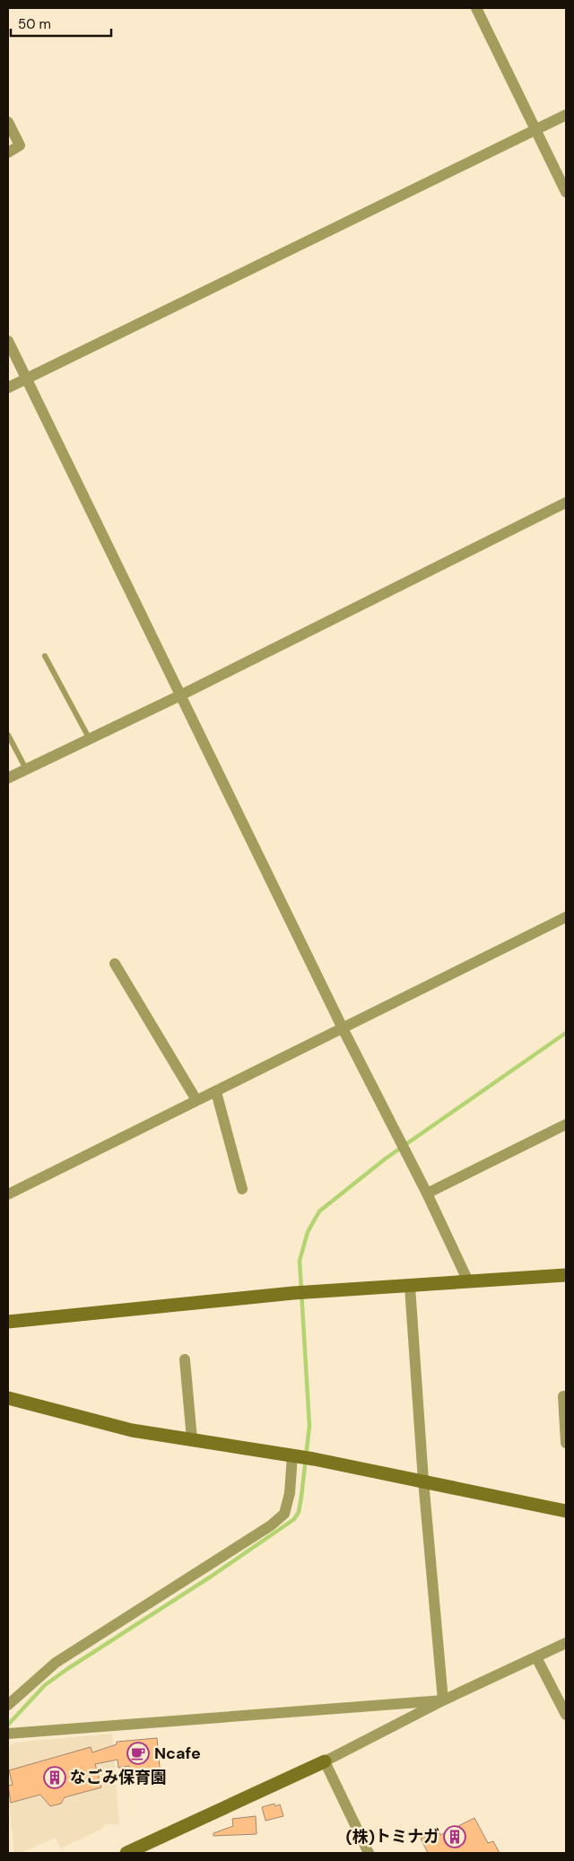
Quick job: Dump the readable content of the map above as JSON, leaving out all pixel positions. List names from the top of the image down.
{
  "places": {
    "cafe": ["Ncafe"],
    "building": ["なごみ保育園", "(株)トミナガ"]
  },
  "scale_bar": "50 m"
}
